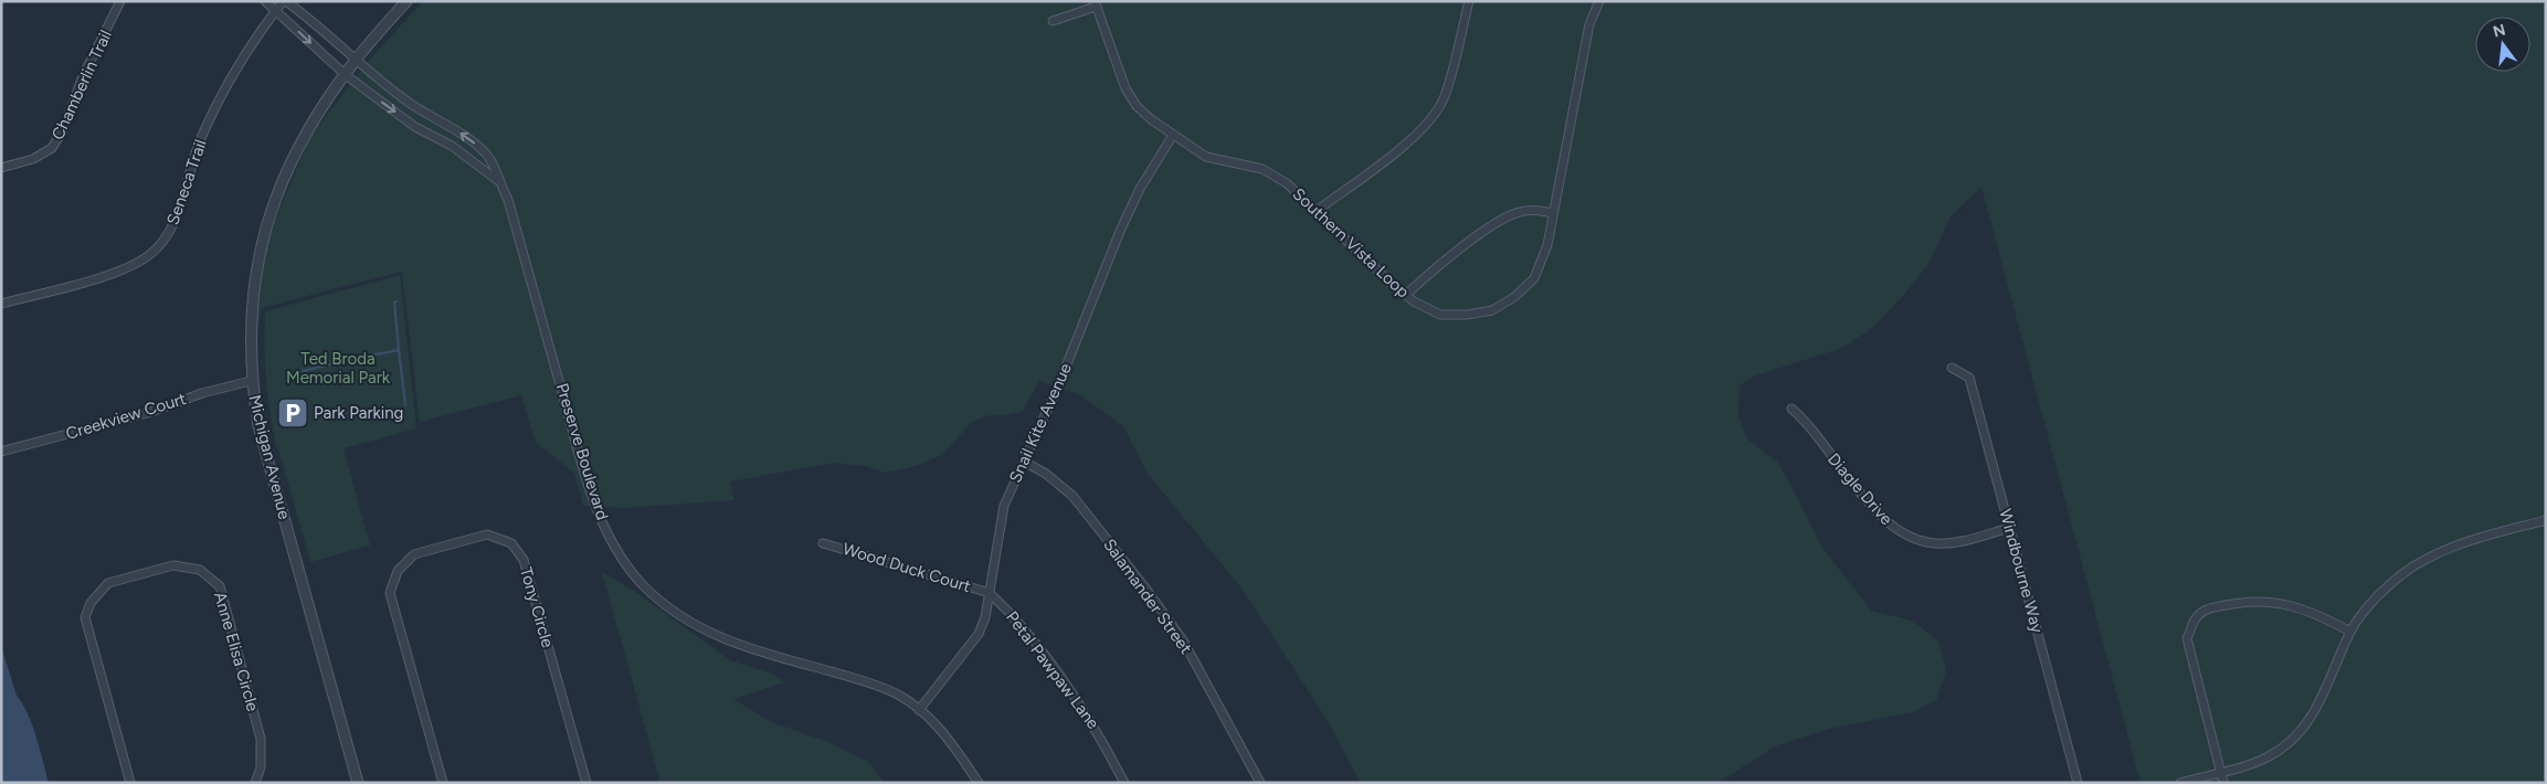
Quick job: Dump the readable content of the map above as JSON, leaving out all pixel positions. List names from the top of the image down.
{
  "streets": {
    "street": [
      "Chamberlin Trail",
      "Seneca Trail",
      "Southern Vista Loop",
      "Creekview Court",
      "Snail Kite Avenue",
      "Preserve Boulevard",
      "Michigan Avenue",
      "Diagle Drive",
      "Wood Duck Court",
      "Windbourne Way",
      "Salamander Street",
      "Tony Circle",
      "Anne Elisa Circle",
      "Petal Pawpaw Lane"
    ]
  },
  "crossings": [
    ["Seneca Trail", "Preserve Boulevard"],
    ["Southern Vista Loop", "Snail Kite Avenue"],
    ["Creekview Court", "Michigan Avenue"],
    ["Snail Kite Avenue", "Preserve Boulevard"],
    ["Snail Kite Avenue", "Wood Duck Court"],
    ["Snail Kite Avenue", "Salamander Street"],
    ["Snail Kite Avenue", "Petal Pawpaw Lane"],
    ["Preserve Boulevard", "Michigan Avenue"],
    ["Diagle Drive", "Windbourne Way"],
    ["Wood Duck Court", "Petal Pawpaw Lane"]
  ],
  "parks": ["Ted Broda Memorial Park"],
  "places": {
    "parking": ["Park Parking"]
  },
  "north": "top"
}
